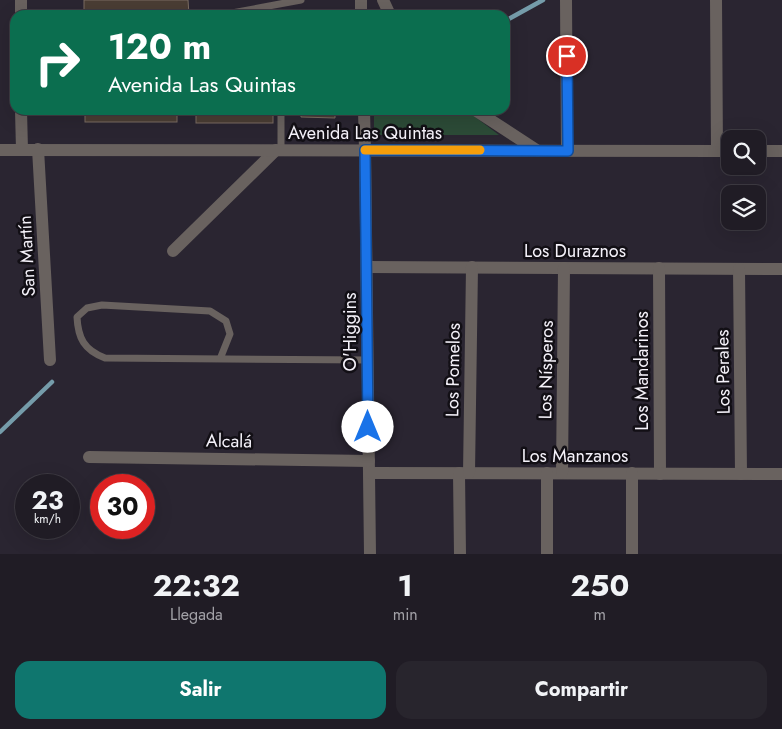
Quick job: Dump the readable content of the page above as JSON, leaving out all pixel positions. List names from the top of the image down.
{
  "streets": {
    "street": [
      "Avenida Las Quintas",
      "Los Duraznos",
      "San Martín",
      "O'Higgins",
      "Los Pomelos",
      "Los Nísperos",
      "Los Mandarinos",
      "Los Perales",
      "Alcalá",
      "Los Manzanos"
    ]
  },
  "crossings": [
    ["Avenida Las Quintas", "San Martín"],
    ["Avenida Las Quintas", "O'Higgins"],
    ["Los Duraznos", "O'Higgins"],
    ["Los Duraznos", "Los Pomelos"],
    ["Los Duraznos", "Los Nísperos"],
    ["Los Duraznos", "Los Mandarinos"],
    ["Los Duraznos", "Los Perales"],
    ["O'Higgins", "Alcalá"],
    ["O'Higgins", "Los Manzanos"],
    ["Los Pomelos", "Los Manzanos"],
    ["Los Nísperos", "Los Manzanos"],
    ["Los Mandarinos", "Los Manzanos"],
    ["Los Perales", "Los Manzanos"],
    ["Alcalá", "Los Manzanos"]
  ],
  "page": {
    "turn": ["120 m", "Avenida Las Quintas"],
    "speed": "23 km/h",
    "limit": "30",
    "eta": [
      "22:32",
      "Llegada",
      "1",
      "min",
      "250",
      "m"
    ],
    "buttons": ["Salir", "Compartir"]
  }
}
